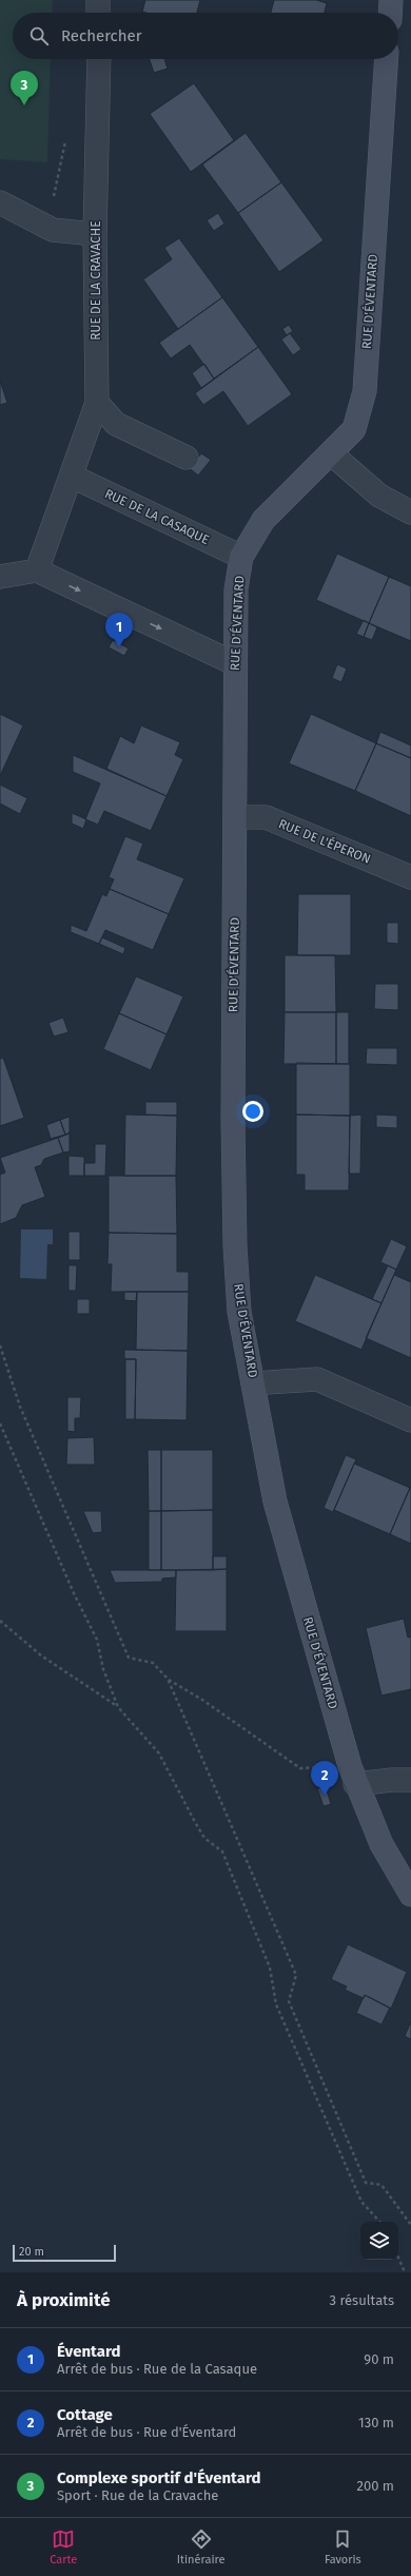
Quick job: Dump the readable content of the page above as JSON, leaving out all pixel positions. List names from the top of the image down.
{
  "streets": {
    "street": [
      "RUE DE LA CRAVACHE",
      "RUE D'ÉVENTARD",
      "RUE DE LA CASAQUE",
      "RUE DE L'ÉPERON"
    ]
  },
  "crossings": [
    ["RUE D'ÉVENTARD", "RUE DE LA CASAQUE"],
    ["RUE D'ÉVENTARD", "RUE DE L'ÉPERON"]
  ],
  "scale_bar": "20 m",
  "page": {
    "search": "Rechercher",
    "pins": ["3", "1", "2"],
    "scale": "20 m",
    "heading": ["À proximité", "3 résultats"],
    "list": [
      {
        "mark": "1",
        "name": "Éventard",
        "note": "Arrêt de bus · Rue de la Casaque",
        "value": "90 m"
      },
      {
        "mark": "2",
        "name": "Cottage",
        "note": "Arrêt de bus · Rue d'Éventard",
        "value": "130 m"
      },
      {
        "mark": "3",
        "name": "Complexe sportif d'Éventard",
        "note": "Sport · Rue de la Cravache",
        "value": "200 m"
      }
    ],
    "nav": ["Carte", "Itinéraire", "Favoris"]
  }
}
